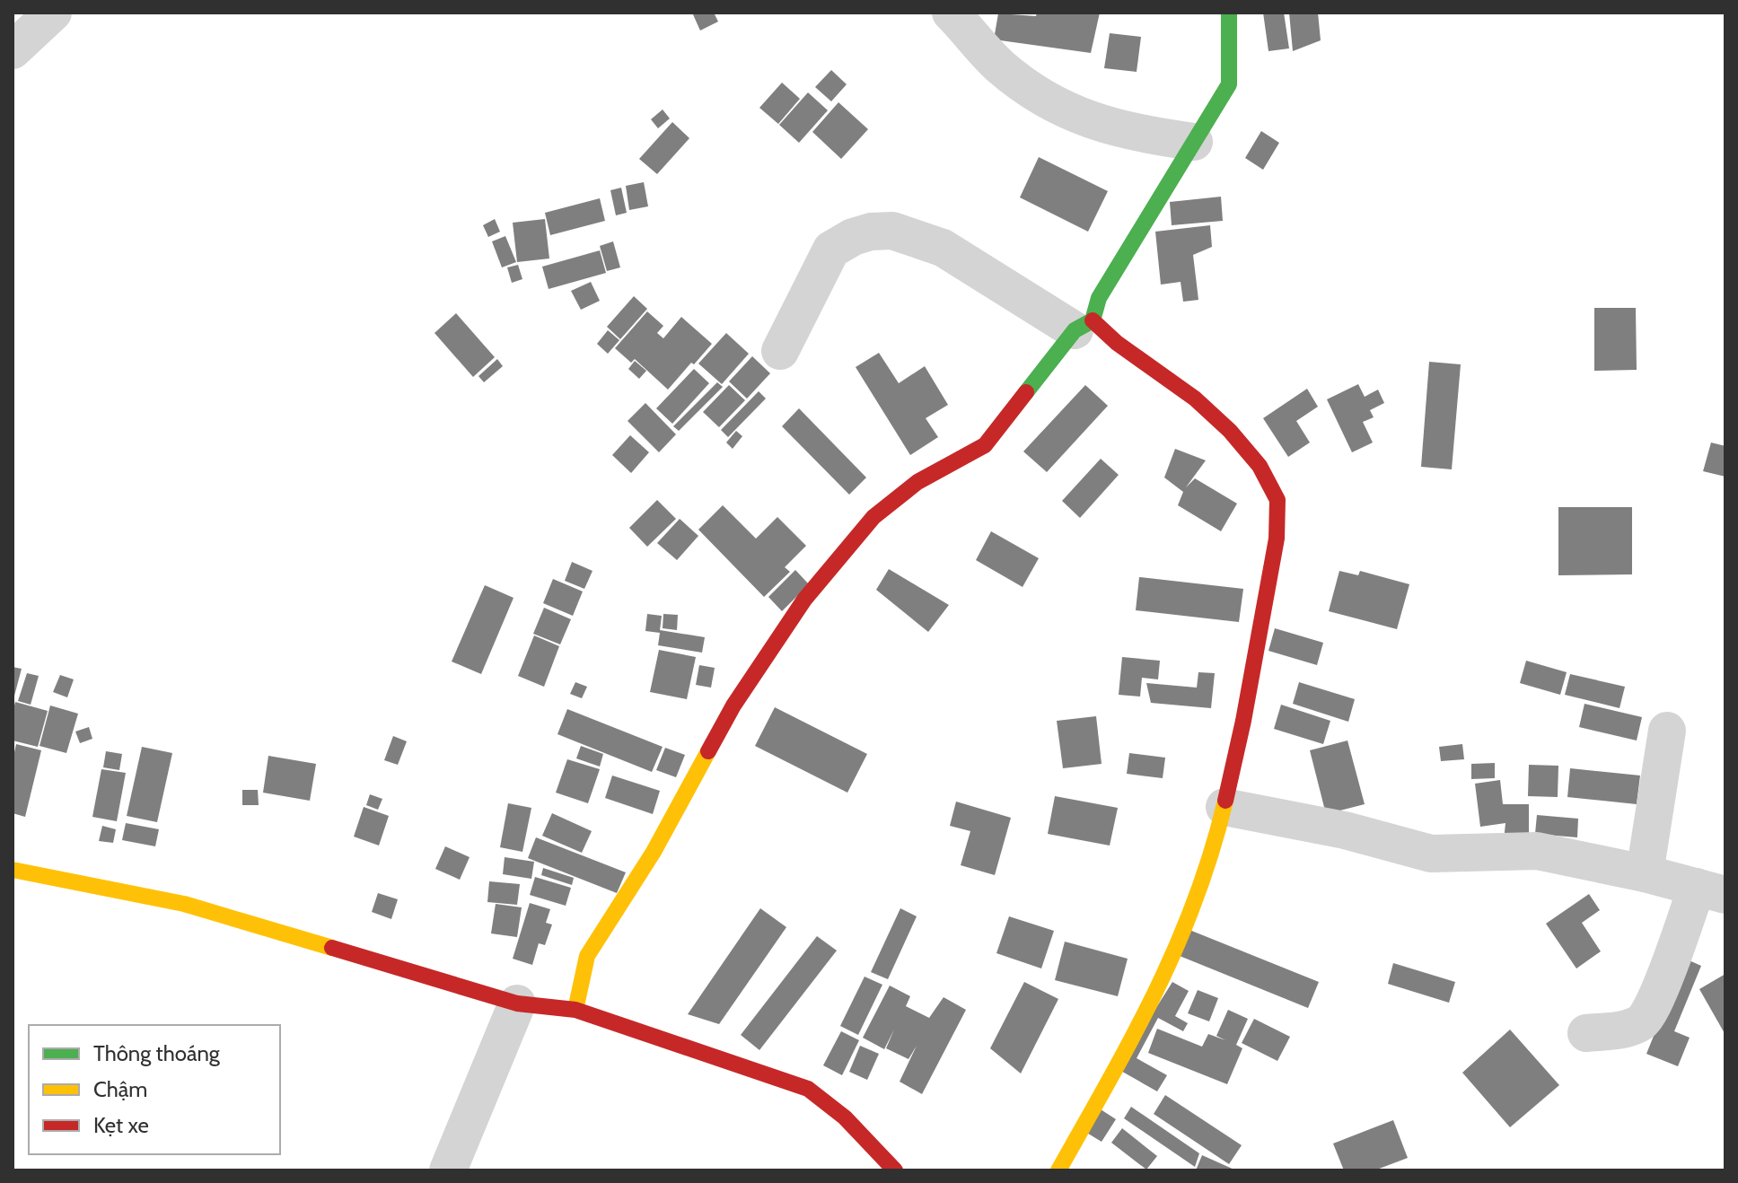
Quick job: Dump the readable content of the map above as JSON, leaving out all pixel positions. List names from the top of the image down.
{
  "legend": ["Thông thoáng", "Chậm", "Kẹt xe"]
}
